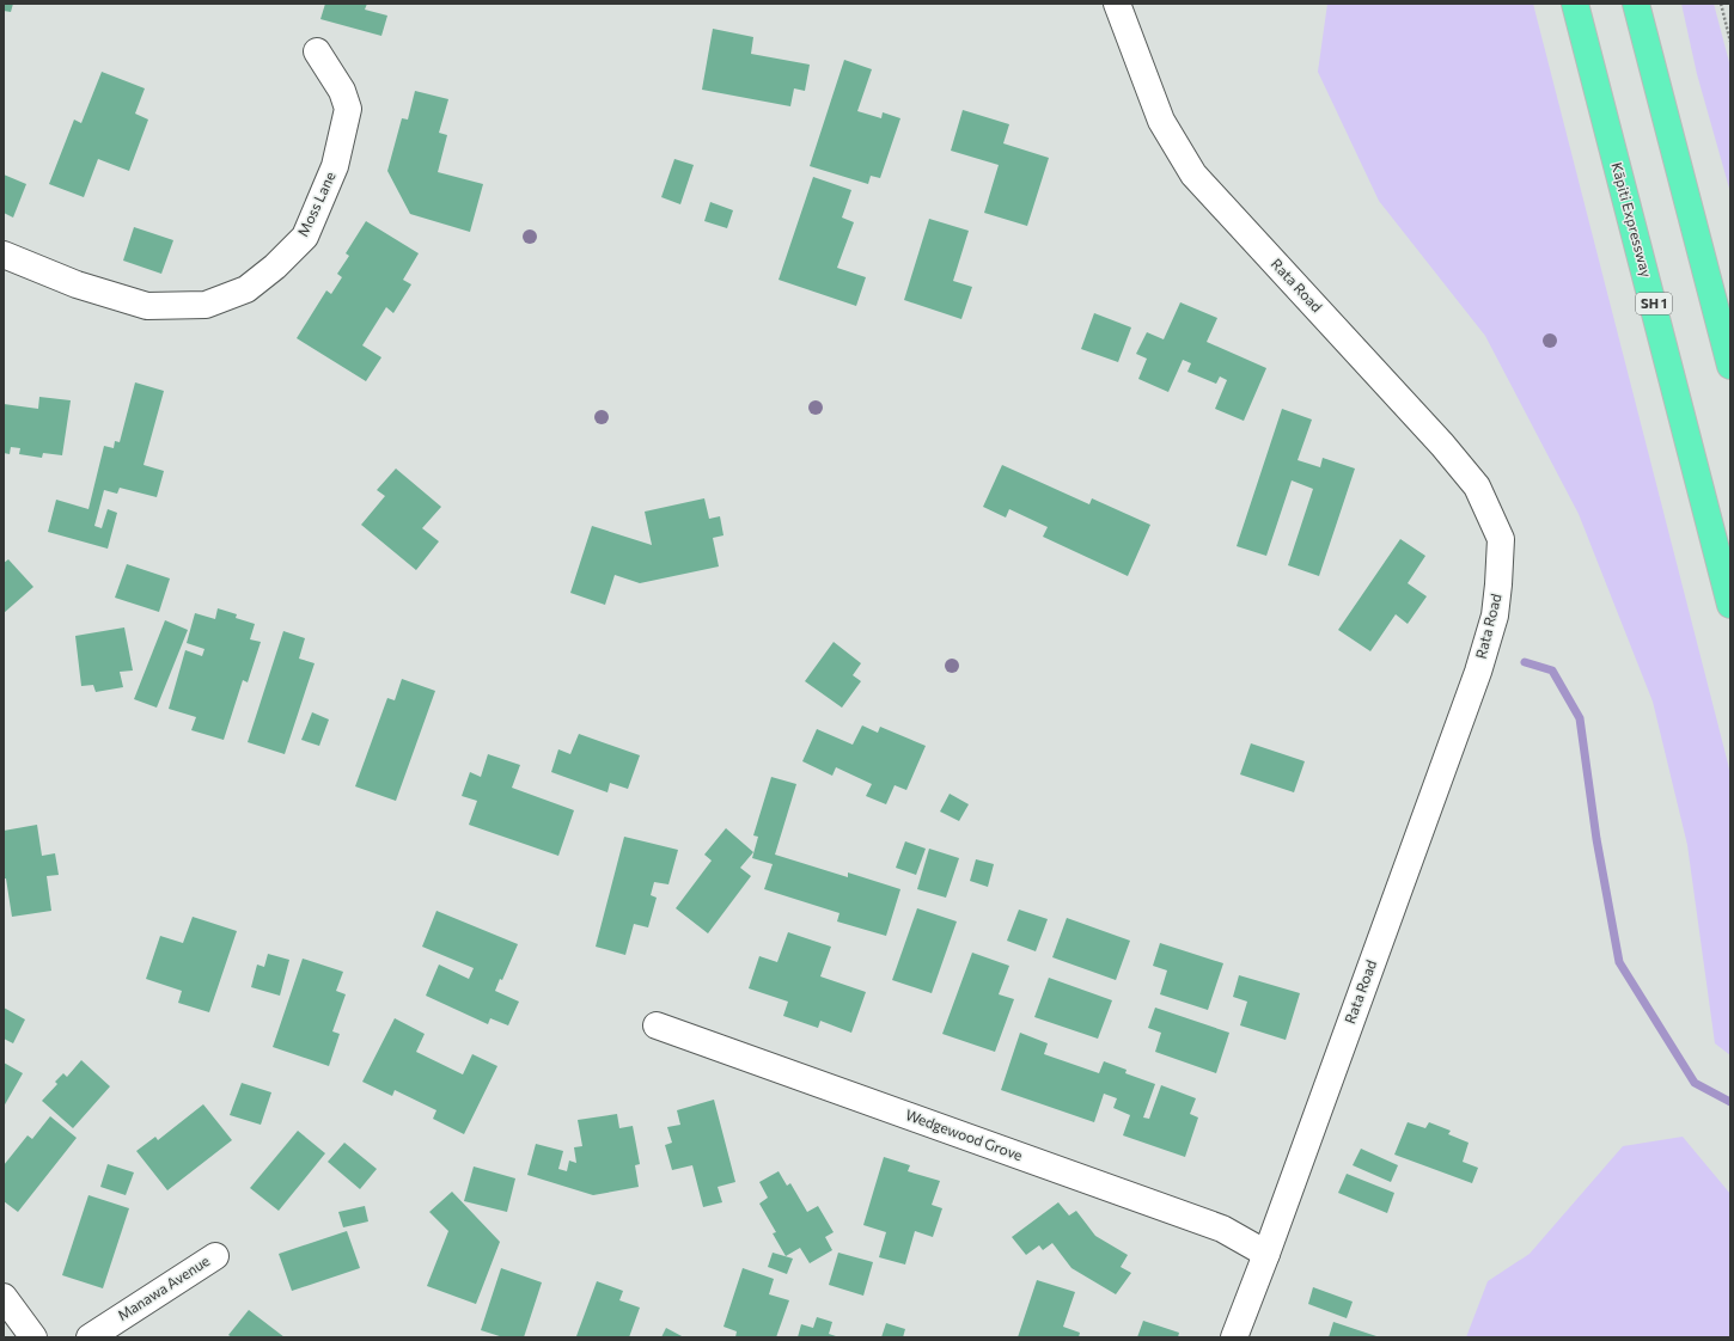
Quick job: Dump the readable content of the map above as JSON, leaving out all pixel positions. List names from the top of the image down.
{
  "streets": {
    "highway": ["Kāpiti Expressway", "SH 1"],
    "street": [
      "Moss Lane",
      "Rata Road",
      "Wedgewood Grove",
      "Manawa Avenue"
    ]
  },
  "crossings": [
    ["Rata Road", "Wedgewood Grove"]
  ]
}
